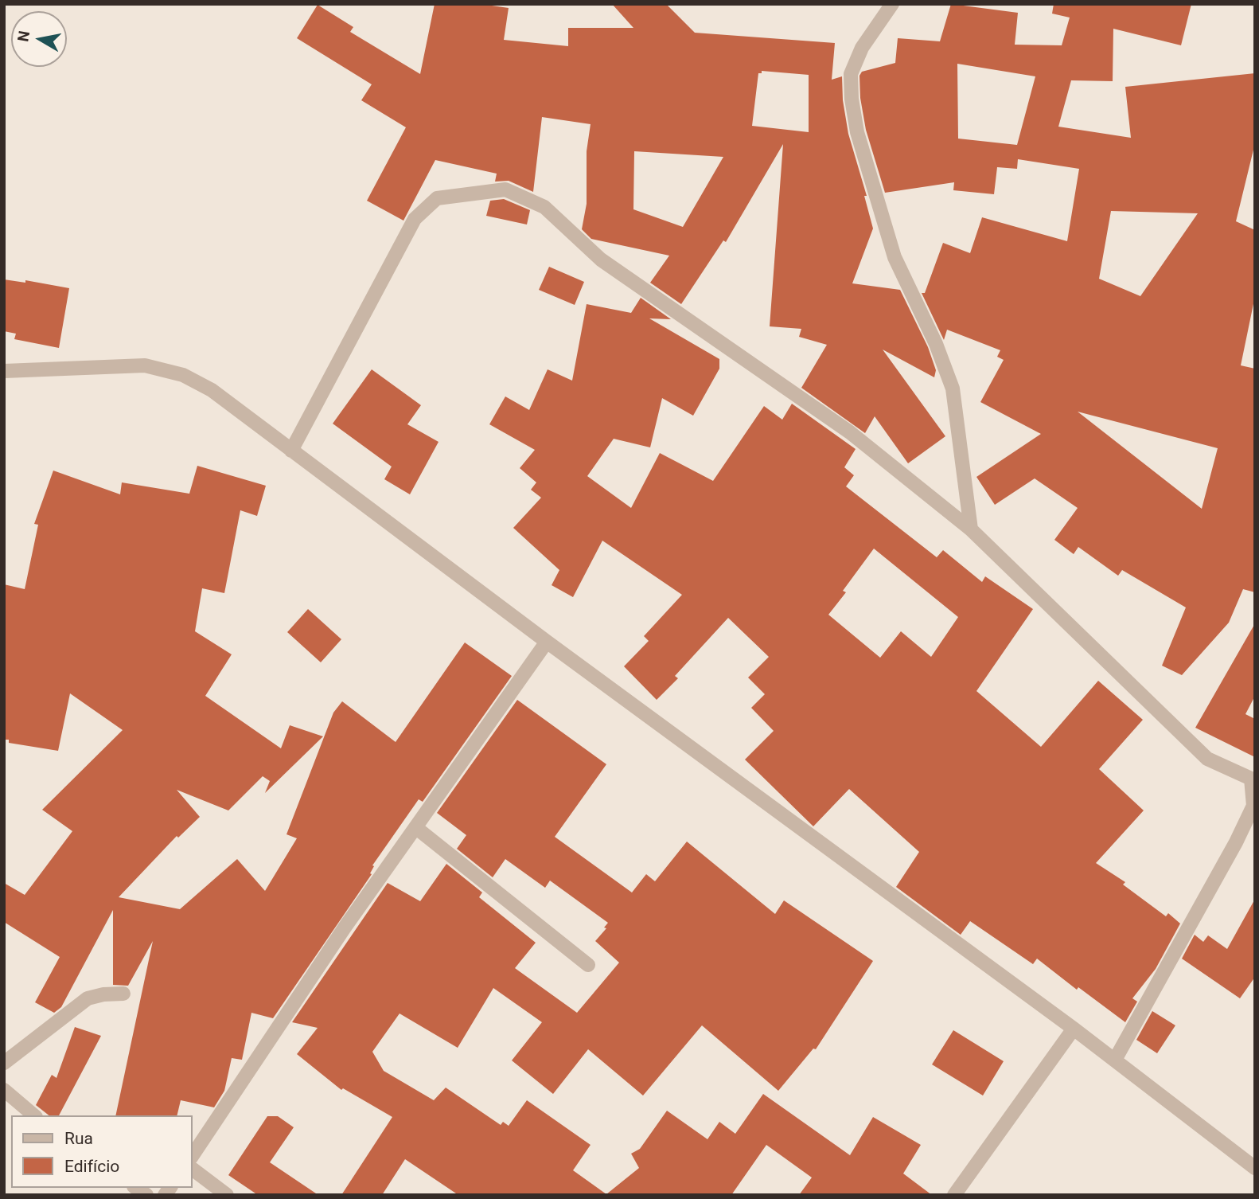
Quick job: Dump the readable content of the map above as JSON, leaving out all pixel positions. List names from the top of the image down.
{
  "legend": ["Rua", "Edifício"],
  "north": "left"
}
